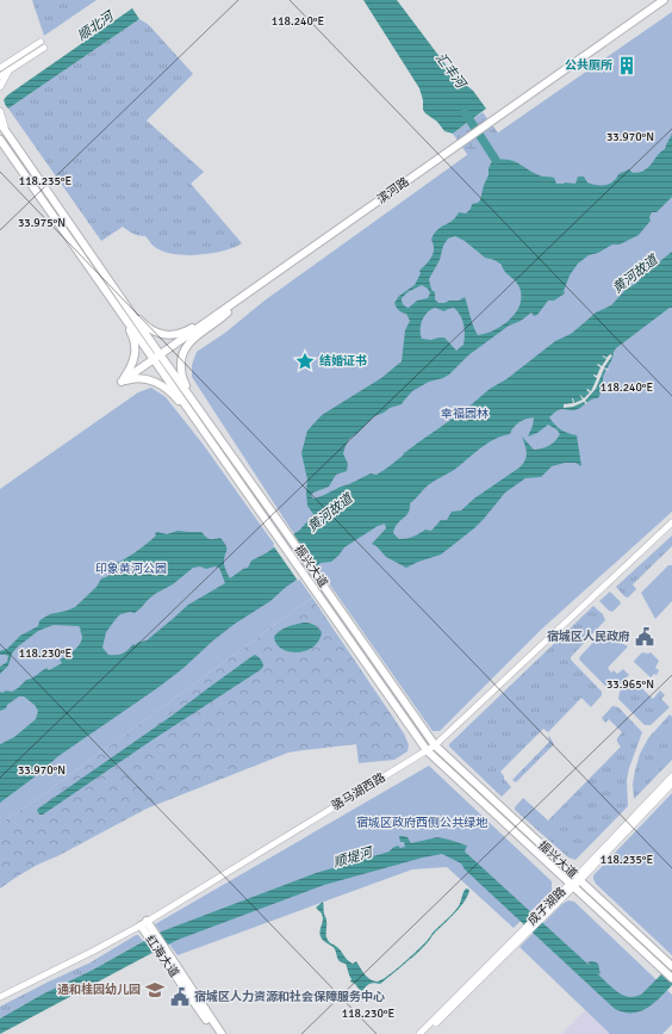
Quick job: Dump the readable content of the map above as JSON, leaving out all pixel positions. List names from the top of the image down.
{
  "streets": {
    "main road": ["滨河路", "振兴大道", "红海大道"],
    "street": ["骆马湖西路", "成子湖路"]
  },
  "crossings": [
    ["滨河路", "振兴大道"],
    ["振兴大道", "骆马湖西路"],
    ["振兴大道", "成子湖路"]
  ],
  "water": [
    "顺北河",
    "汇丰河",
    "黄河故道",
    "顺堤河"
  ],
  "parks": ["幸福园林", "印象黄河公园", "宿城区政府西侧公共绿地"],
  "places": {
    "building": ["公共厕所"],
    "place": ["结婚证书"],
    "public building": ["宿城区人民政府", "宿城区人力资源和社会保障服务中心"],
    "school or university": ["通和桂园幼儿园"]
  },
  "coordinates": [
    "118.240°E",
    "33.970°N",
    "118.235°E",
    "33.975°N",
    "118.230°E",
    "33.965°N"
  ]
}
